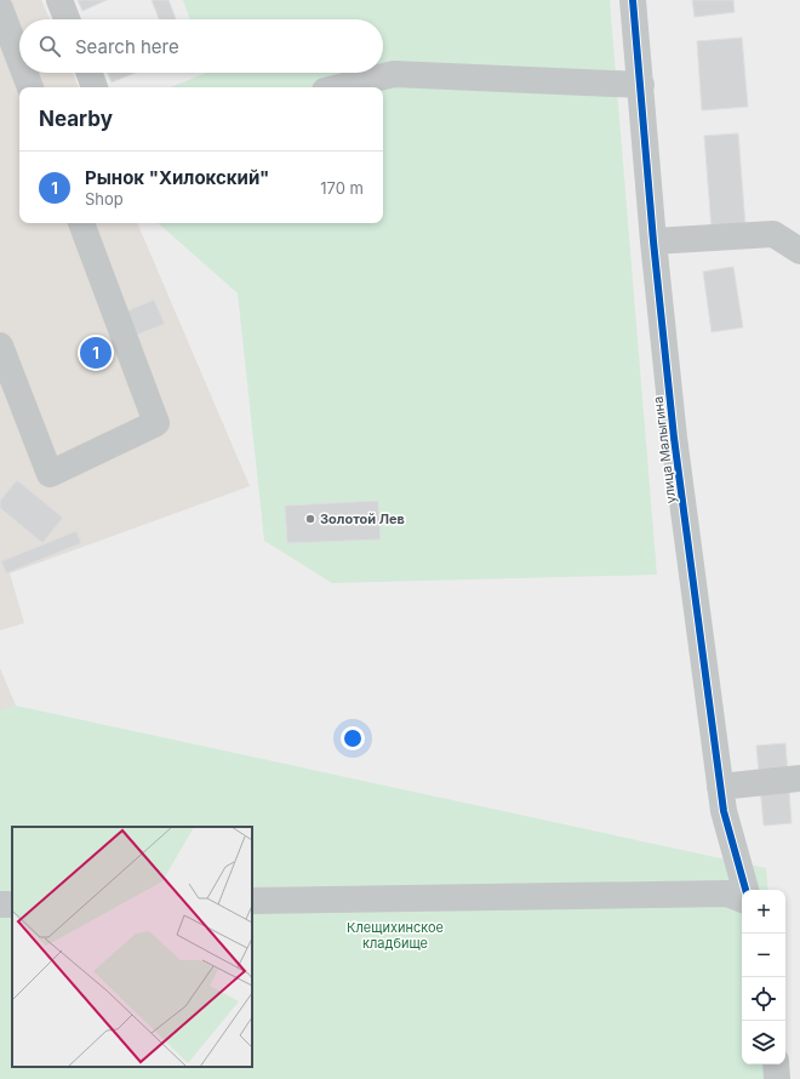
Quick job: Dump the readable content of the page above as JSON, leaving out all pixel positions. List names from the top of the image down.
{
  "streets": {
    "street": ["улица Малыгина"]
  },
  "parks": ["Клещихинское кладбище"],
  "places": ["Золотой Лев"],
  "page": {
    "search": "Search here",
    "heading": "Nearby",
    "list": [
      {
        "mark": "1",
        "name": "Рынок \"Хилокский\"",
        "note": "Shop",
        "value": "170 m"
      }
    ],
    "pins": "1",
    "map_buttons": ["+", "−"]
  }
}
